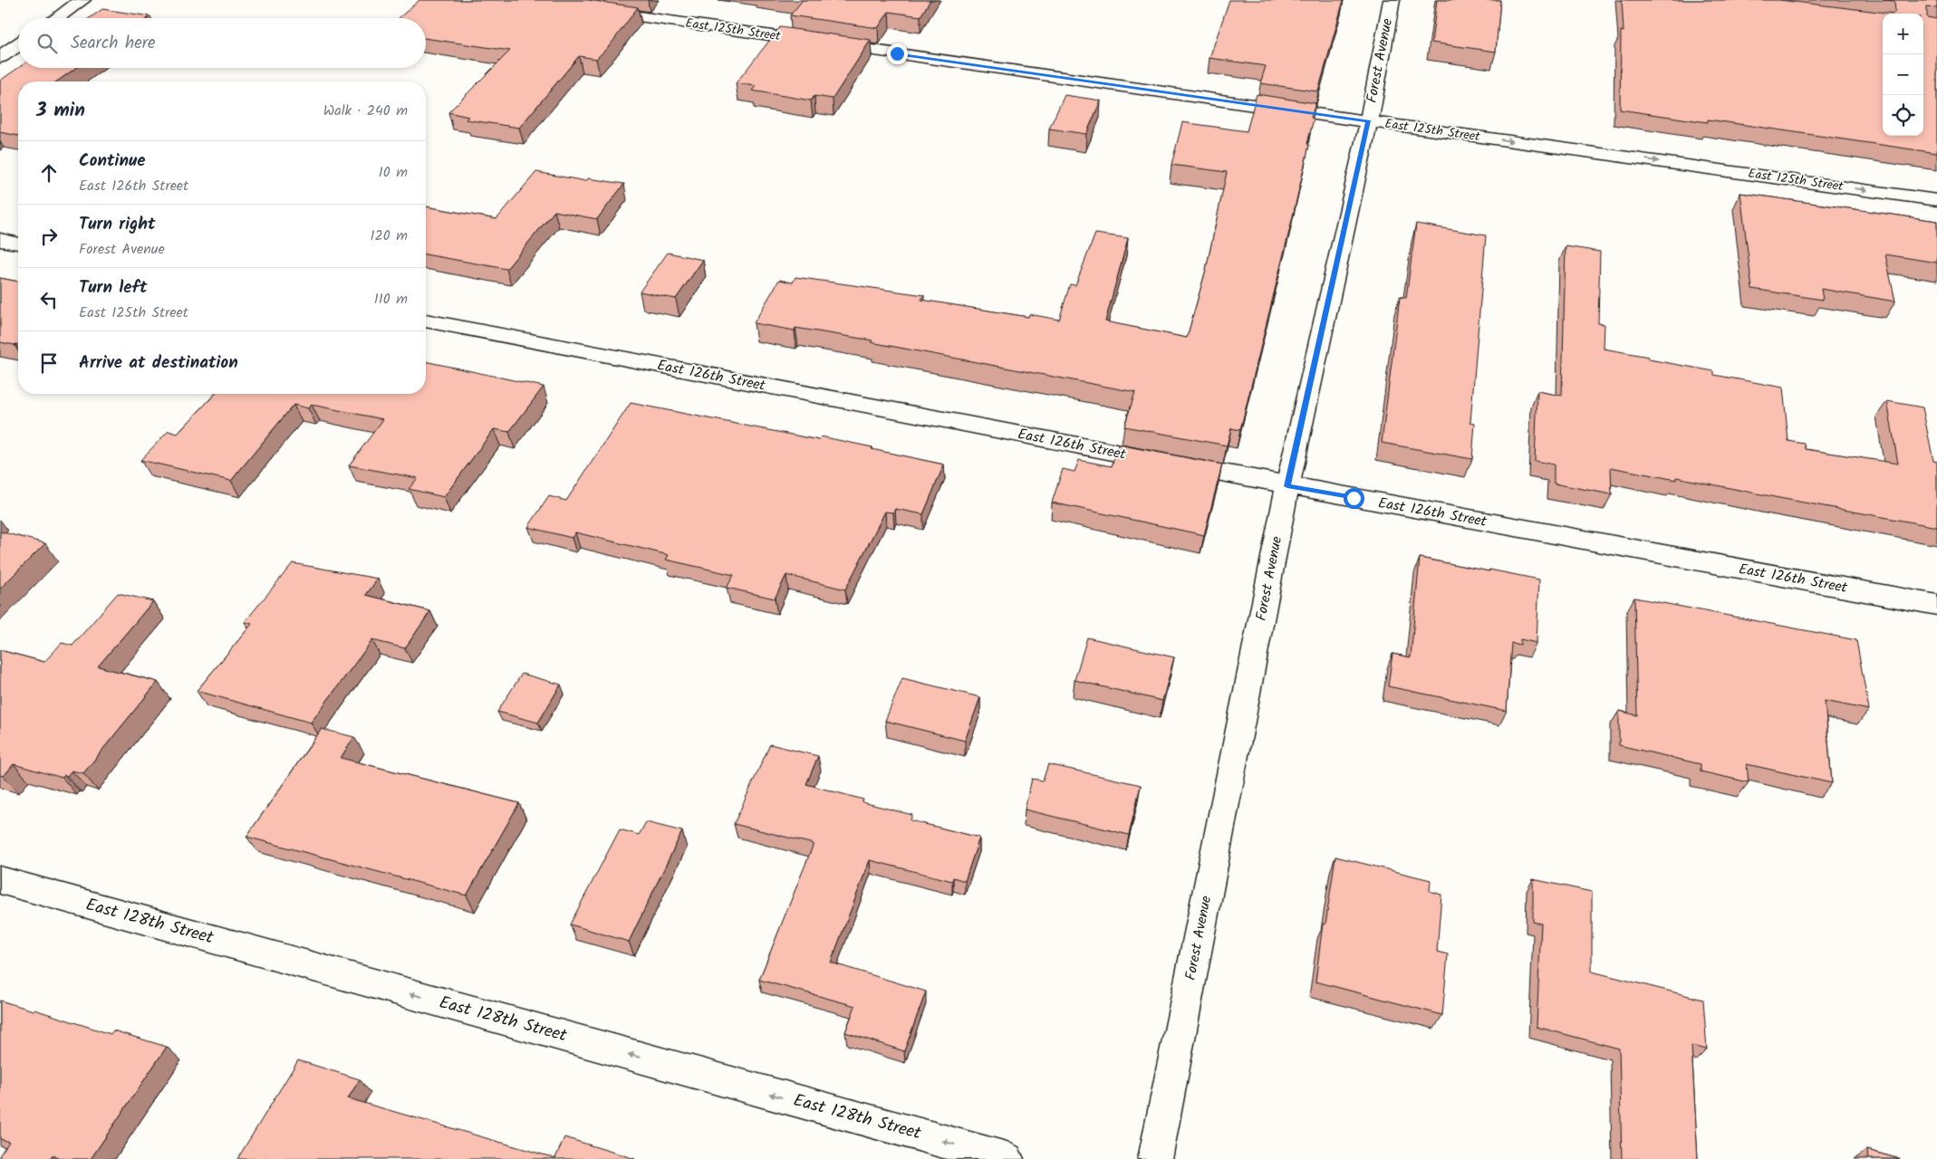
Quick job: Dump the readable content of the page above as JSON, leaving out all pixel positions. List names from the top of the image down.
{
  "streets": {
    "street": [
      "East 125th Street",
      "Forest Avenue",
      "East 126th Street",
      "East 128th Street"
    ]
  },
  "crossings": [
    ["East 125th Street", "Forest Avenue"],
    ["Forest Avenue", "East 126th Street"]
  ],
  "one_way": ["East 125th Street", "East 128th Street"],
  "page": {
    "map_buttons": ["+", "−"],
    "search": "Search here",
    "heading": ["3 min", "Walk · 240 m"],
    "list": [
      ["Continue", "East 126th Street", "10 m"],
      ["Turn right", "Forest Avenue", "120 m"],
      ["Turn left", "East 125th Street", "110 m"],
      "Arrive at destination"
    ]
  }
}
